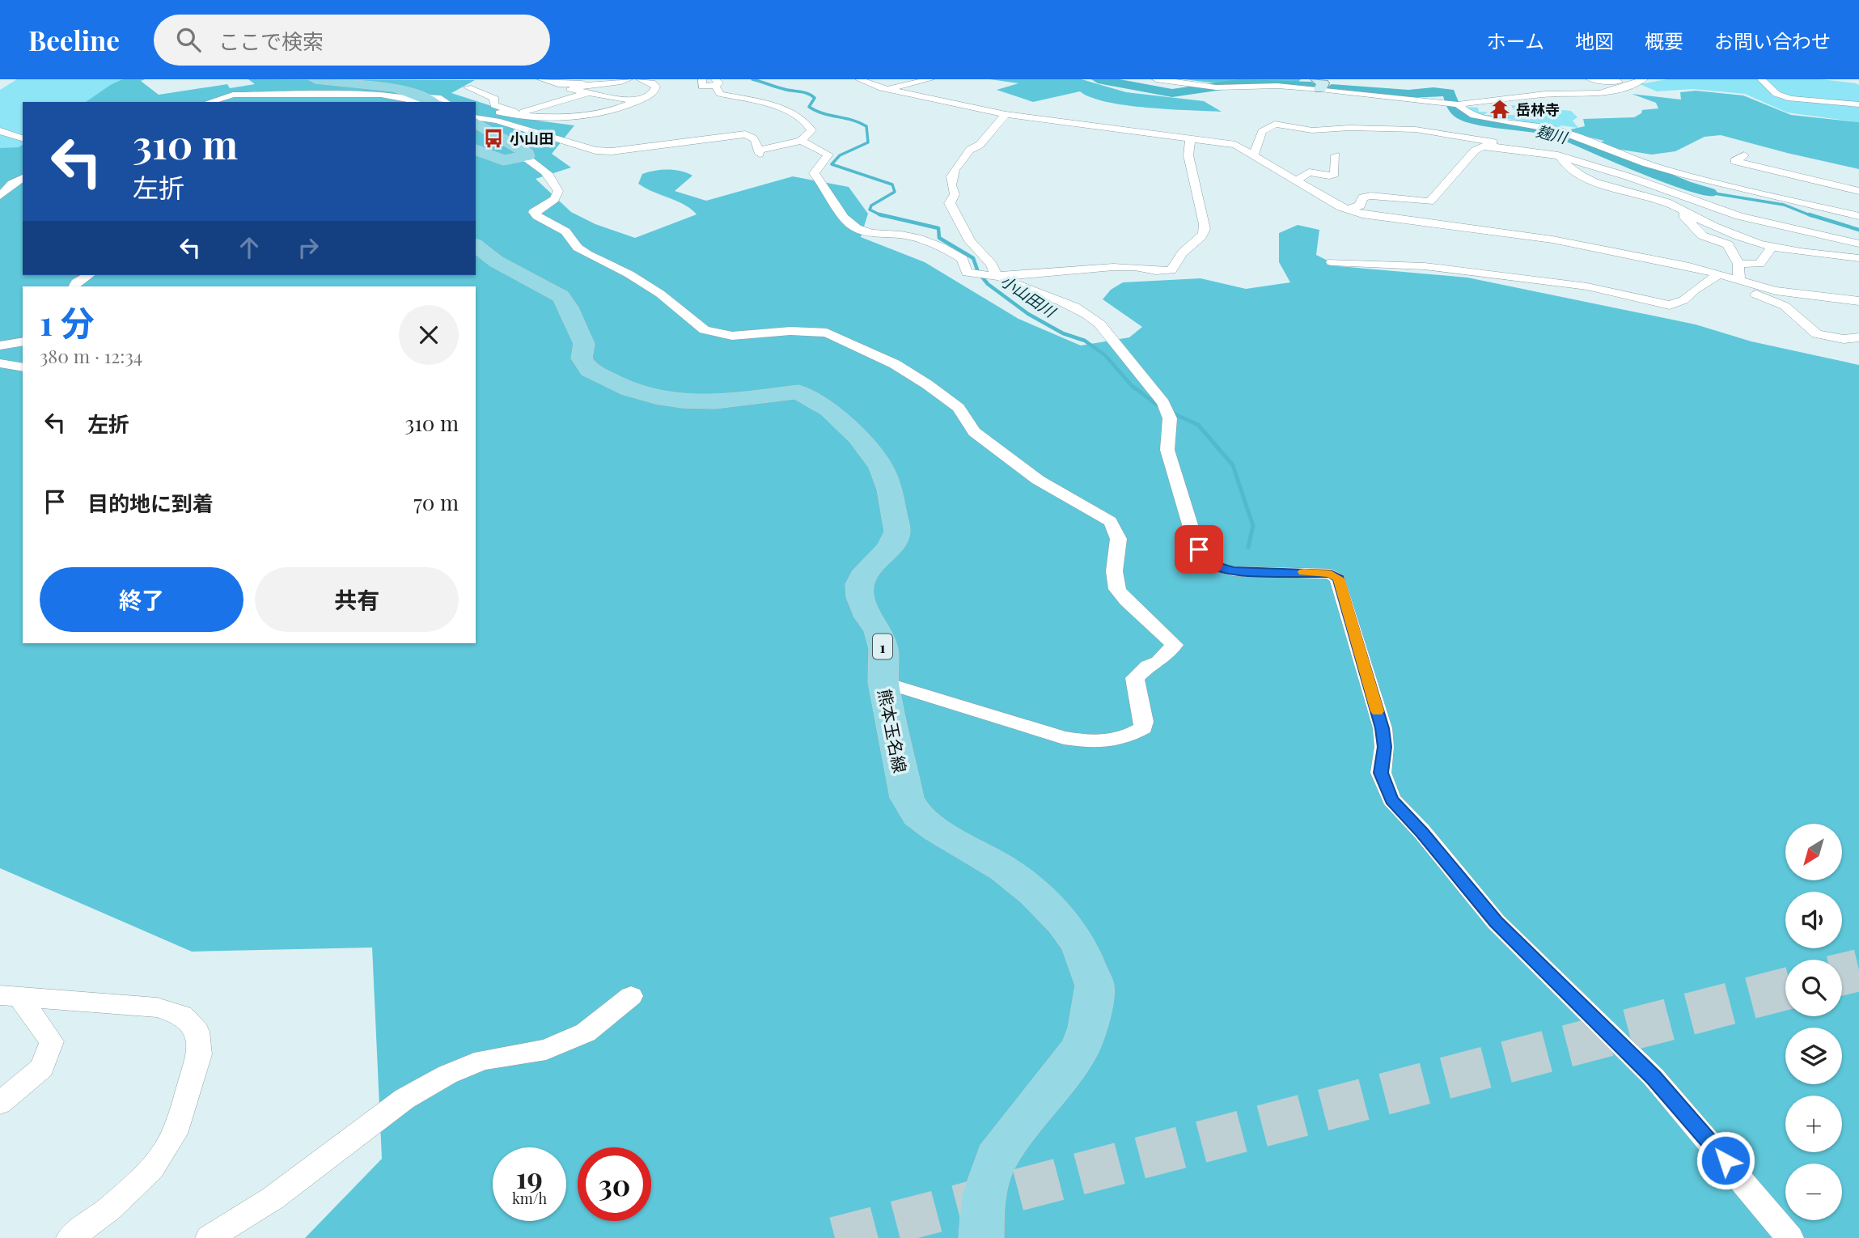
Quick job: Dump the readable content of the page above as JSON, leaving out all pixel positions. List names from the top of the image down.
{
  "streets": {
    "main road": ["1", "熊本玉名線"]
  },
  "water": ["麹川", "小山田川"],
  "places": {
    "temple": ["岳林寺"],
    "bus stop": ["小山田"]
  },
  "north": "bottom left",
  "page": {
    "header": "Beeline",
    "search": "ここで検索",
    "nav": [
      "ホーム",
      "地図",
      "概要",
      "お問い合わせ"
    ],
    "turn": ["310 m", "左折"],
    "heading": ["1 分", "380 m · 12:34"],
    "list": [
      {
        "name": "左折",
        "value": "310 m"
      },
      {
        "name": "目的地に到着",
        "value": "70 m"
      }
    ],
    "buttons": ["終了", "共有"],
    "map_buttons": ["+", "−"],
    "speed": "19 km/h",
    "limit": "30"
  }
}
